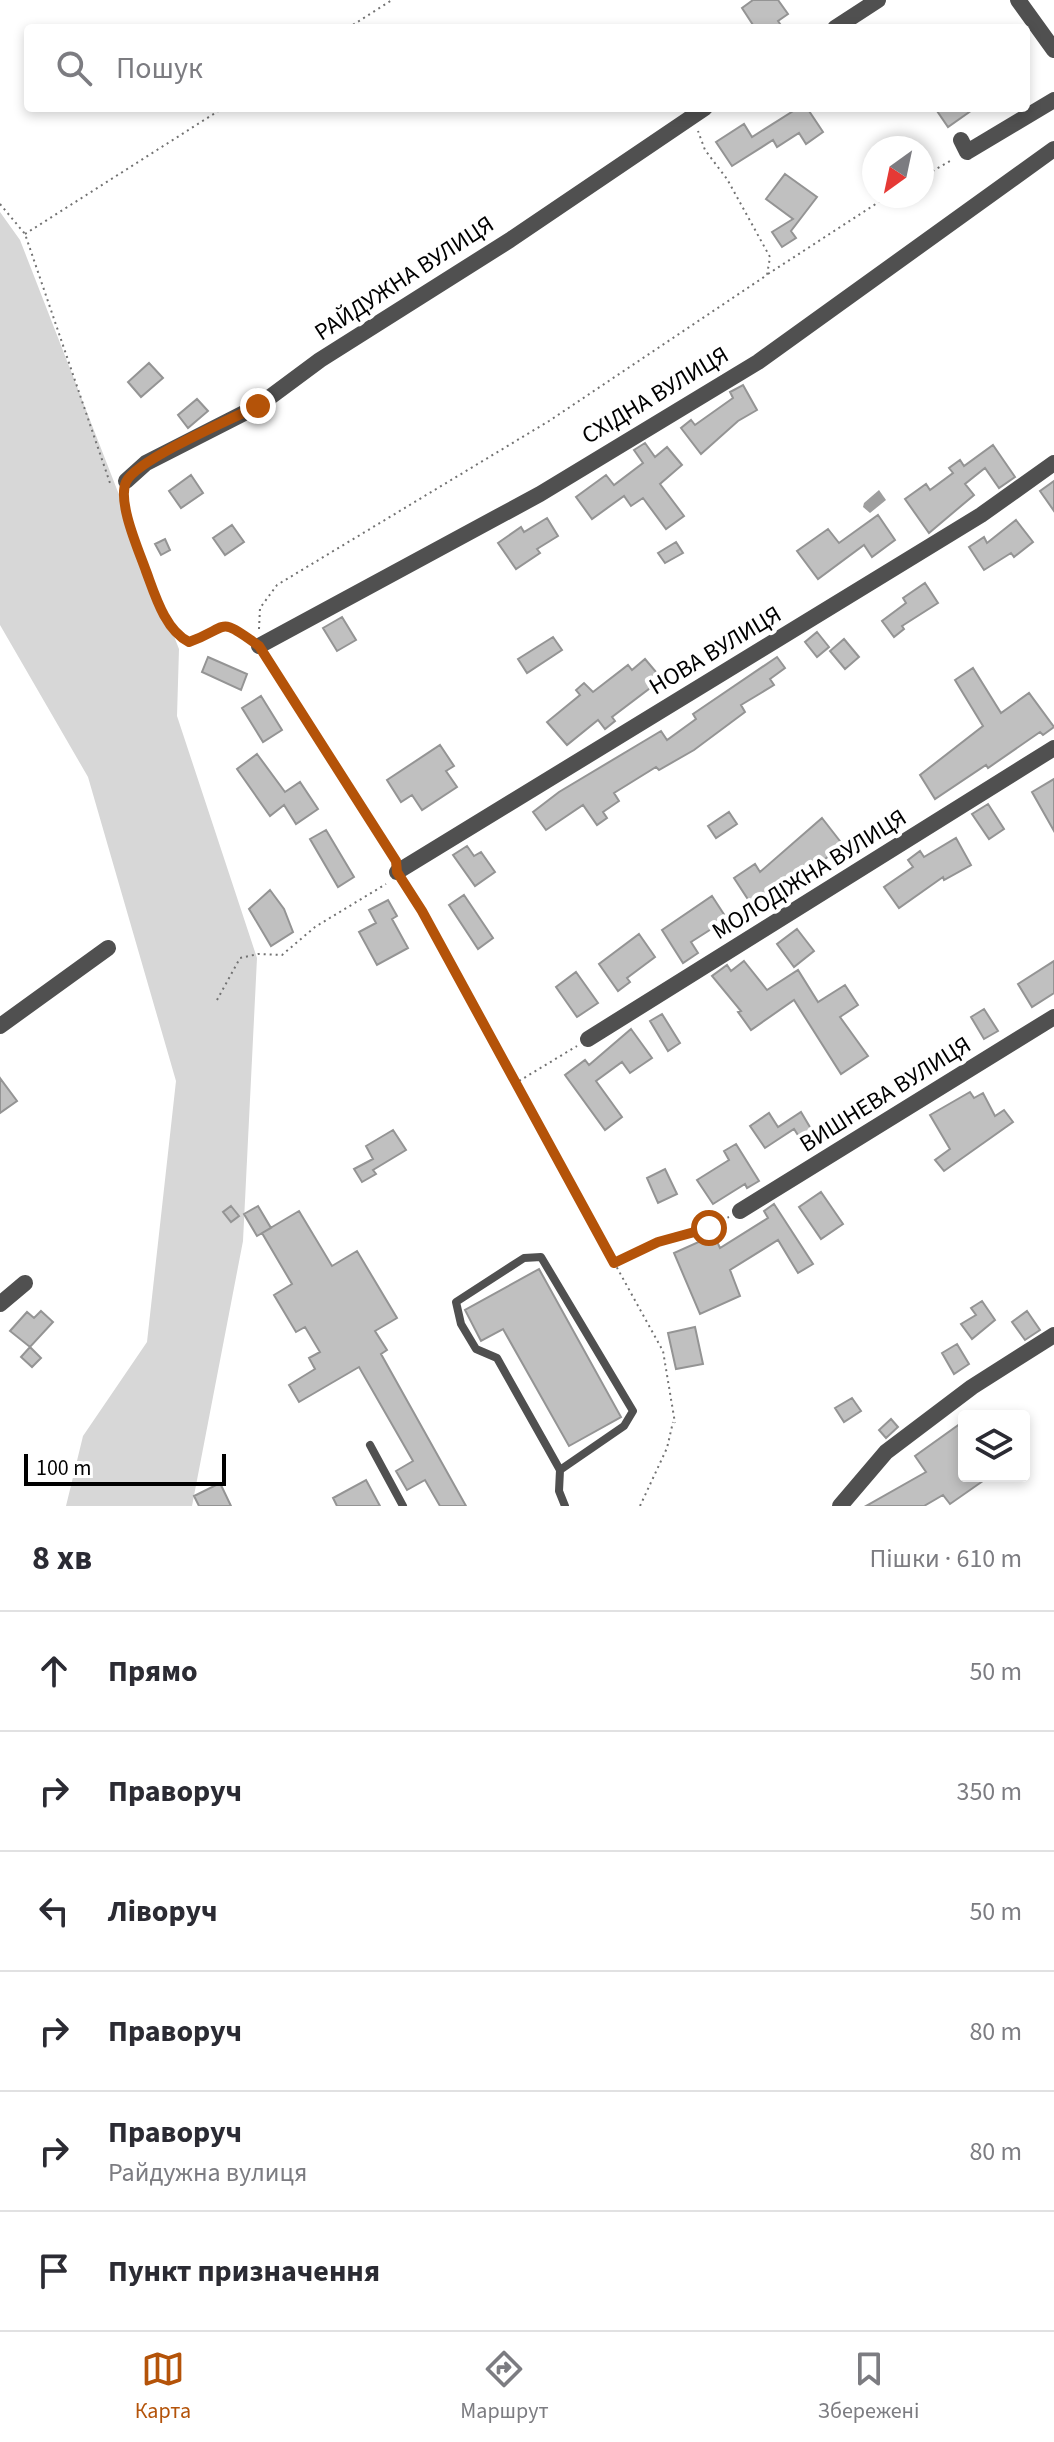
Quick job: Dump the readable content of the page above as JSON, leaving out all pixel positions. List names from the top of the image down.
{
  "streets": {
    "street": [
      "РАЙДУЖНА ВУЛИЦЯ",
      "СХІДНА ВУЛИЦЯ",
      "НОВА ВУЛИЦЯ",
      "МОЛОДІЖНА ВУЛИЦЯ",
      "ВИШНЕВА ВУЛИЦЯ"
    ]
  },
  "scale_bar": "100 m",
  "north": "bottom left",
  "page": {
    "search": "Пошук",
    "scale": "100 m",
    "heading": ["8 хв", "Пішки · 610 m"],
    "list": [
      ["Прямо", "50 m"],
      ["Праворуч", "350 m"],
      ["Ліворуч", "50 m"],
      ["Праворуч", "80 m"],
      ["Праворуч", "Райдужна вулиця", "80 m"],
      "Пункт призначення"
    ],
    "nav": ["Карта", "Маршрут", "Збережені"]
  }
}
